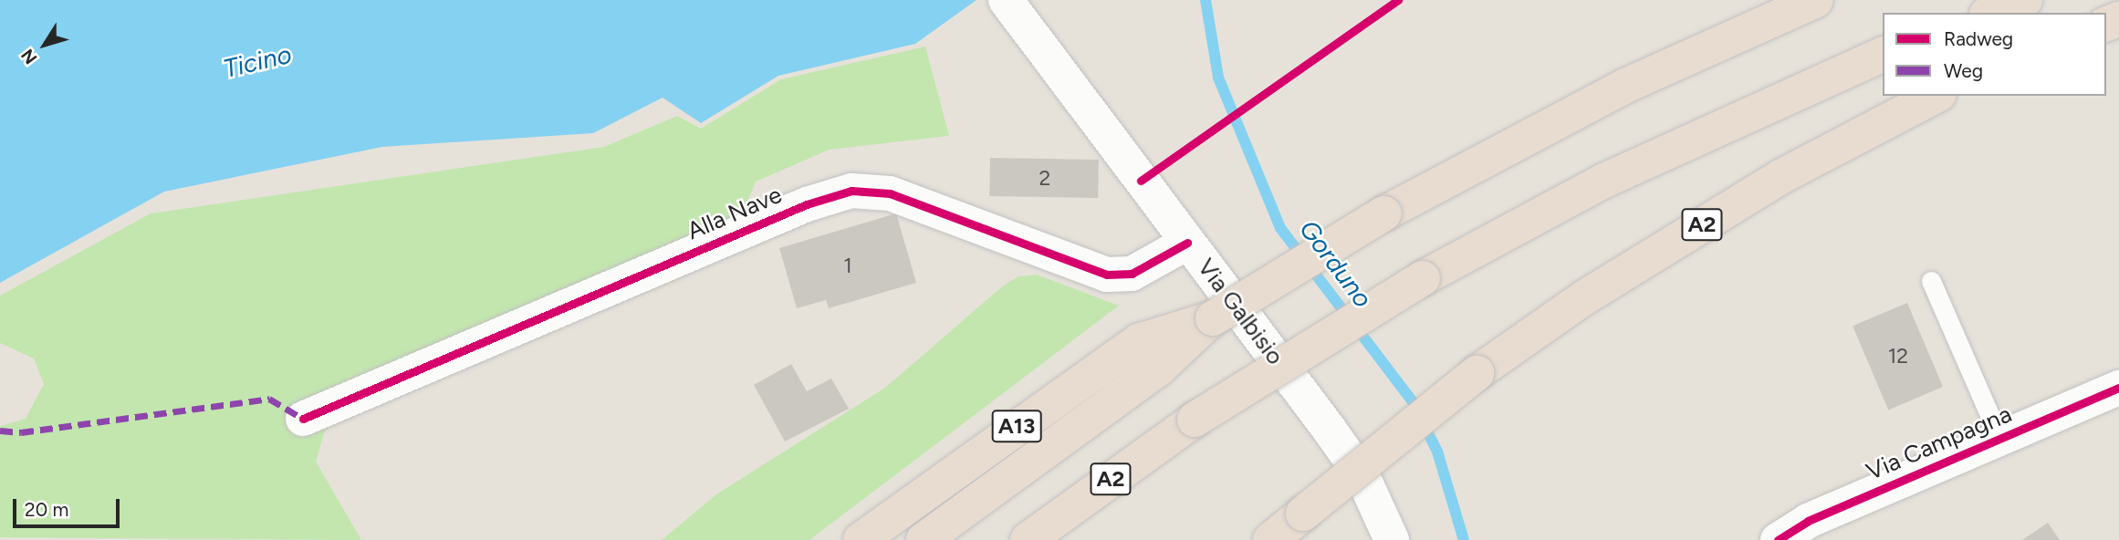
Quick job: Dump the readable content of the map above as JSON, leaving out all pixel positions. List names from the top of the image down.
{
  "streets": {
    "highway": ["A2", "A13"],
    "street": ["Alla Nave", "Via Galbisio", "Via Campagna"]
  },
  "crossings": [
    ["Alla Nave", "Via Galbisio"],
    ["A2", "A13"]
  ],
  "water": ["Ticino", "Gorduno"],
  "house_numbers": ["2", "1", "12"],
  "legend": ["Radweg", "Weg"],
  "scale_bar": "20 m",
  "north": "bottom left"
}
